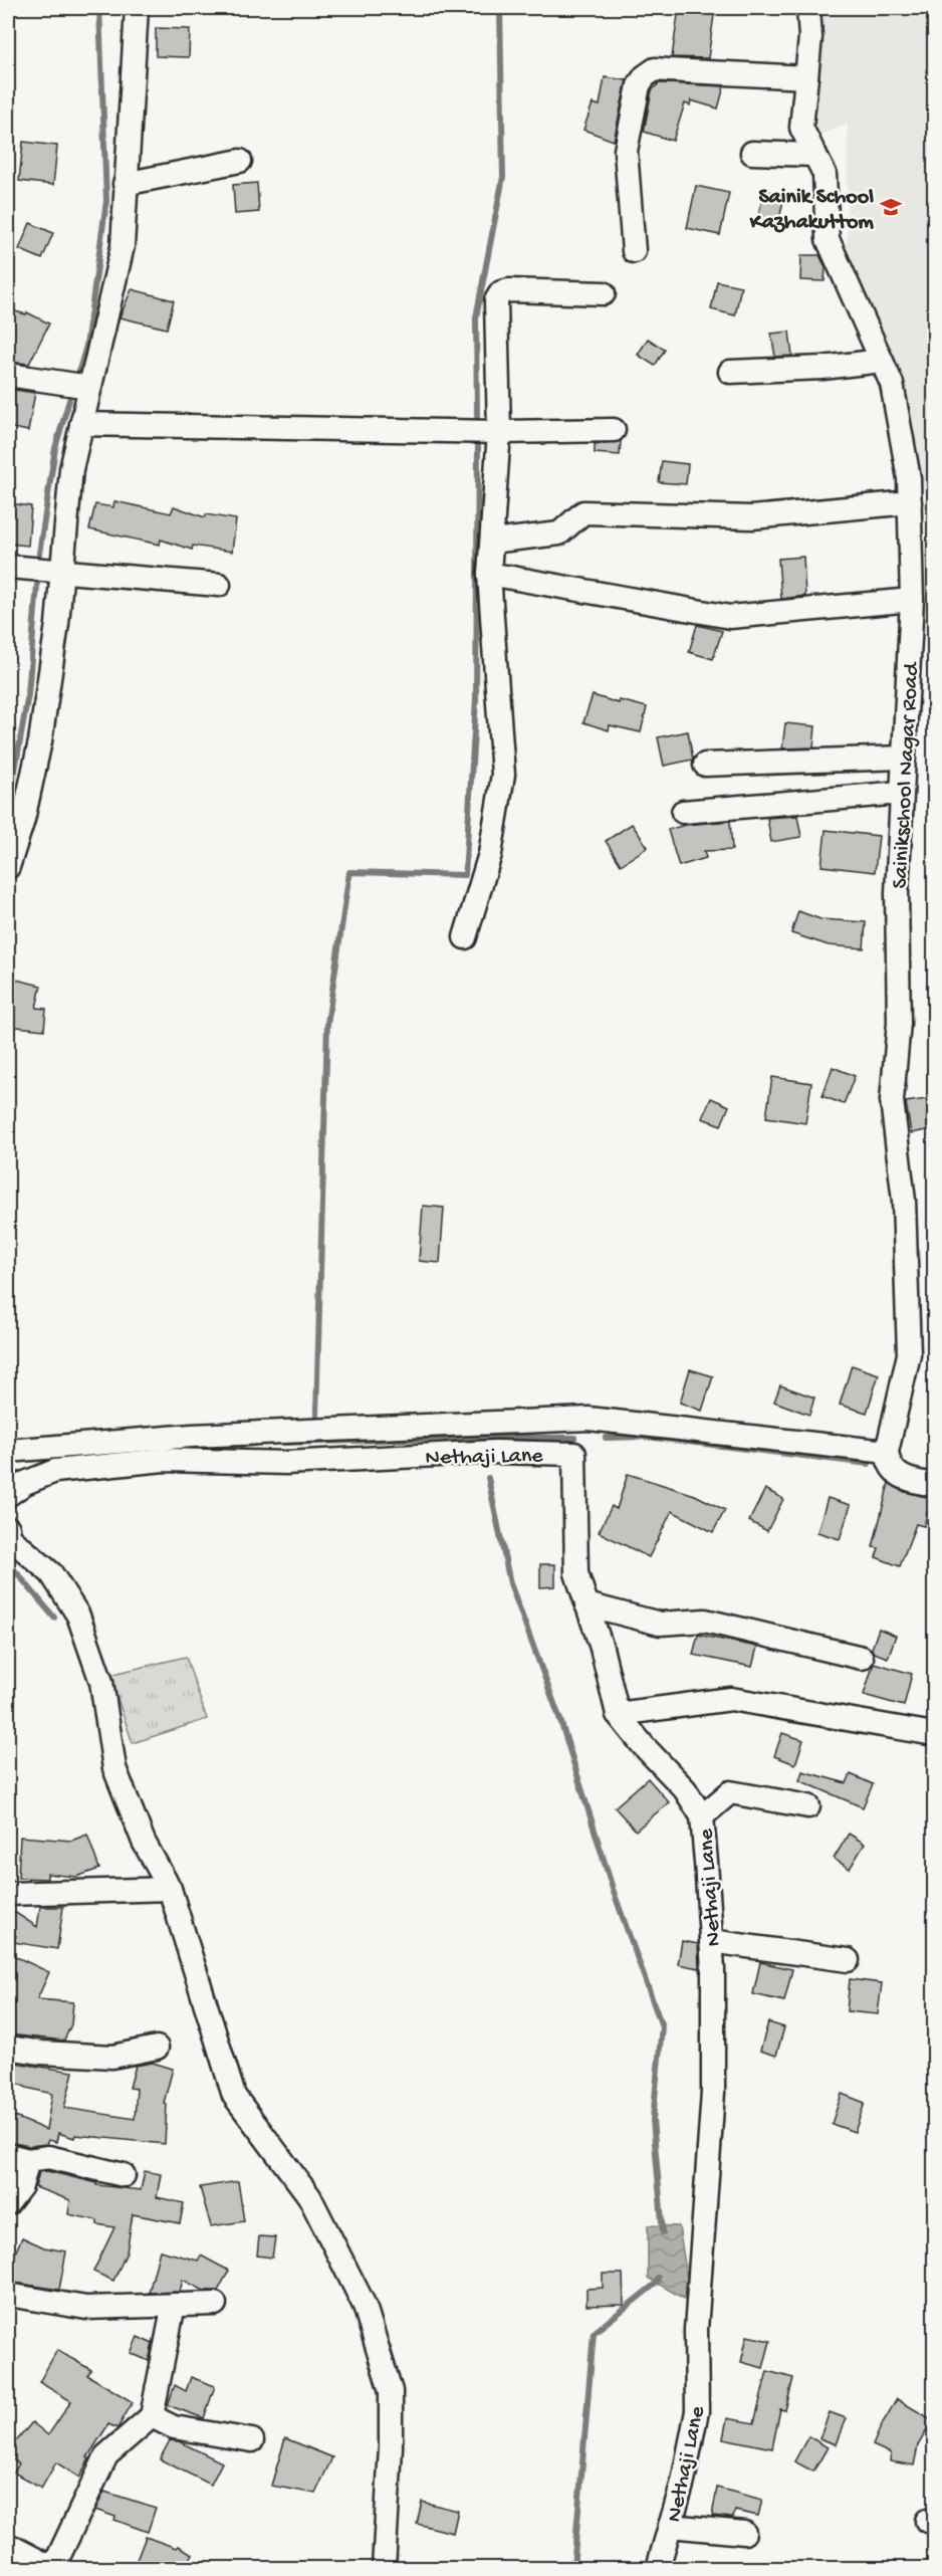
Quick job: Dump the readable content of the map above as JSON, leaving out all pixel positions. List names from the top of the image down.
{
  "streets": {
    "street": ["Sainikschool Nagar Road", "Nethaji Lane"]
  },
  "places": {
    "school or university": ["Sainik School Kazhakuttom"]
  }
}
